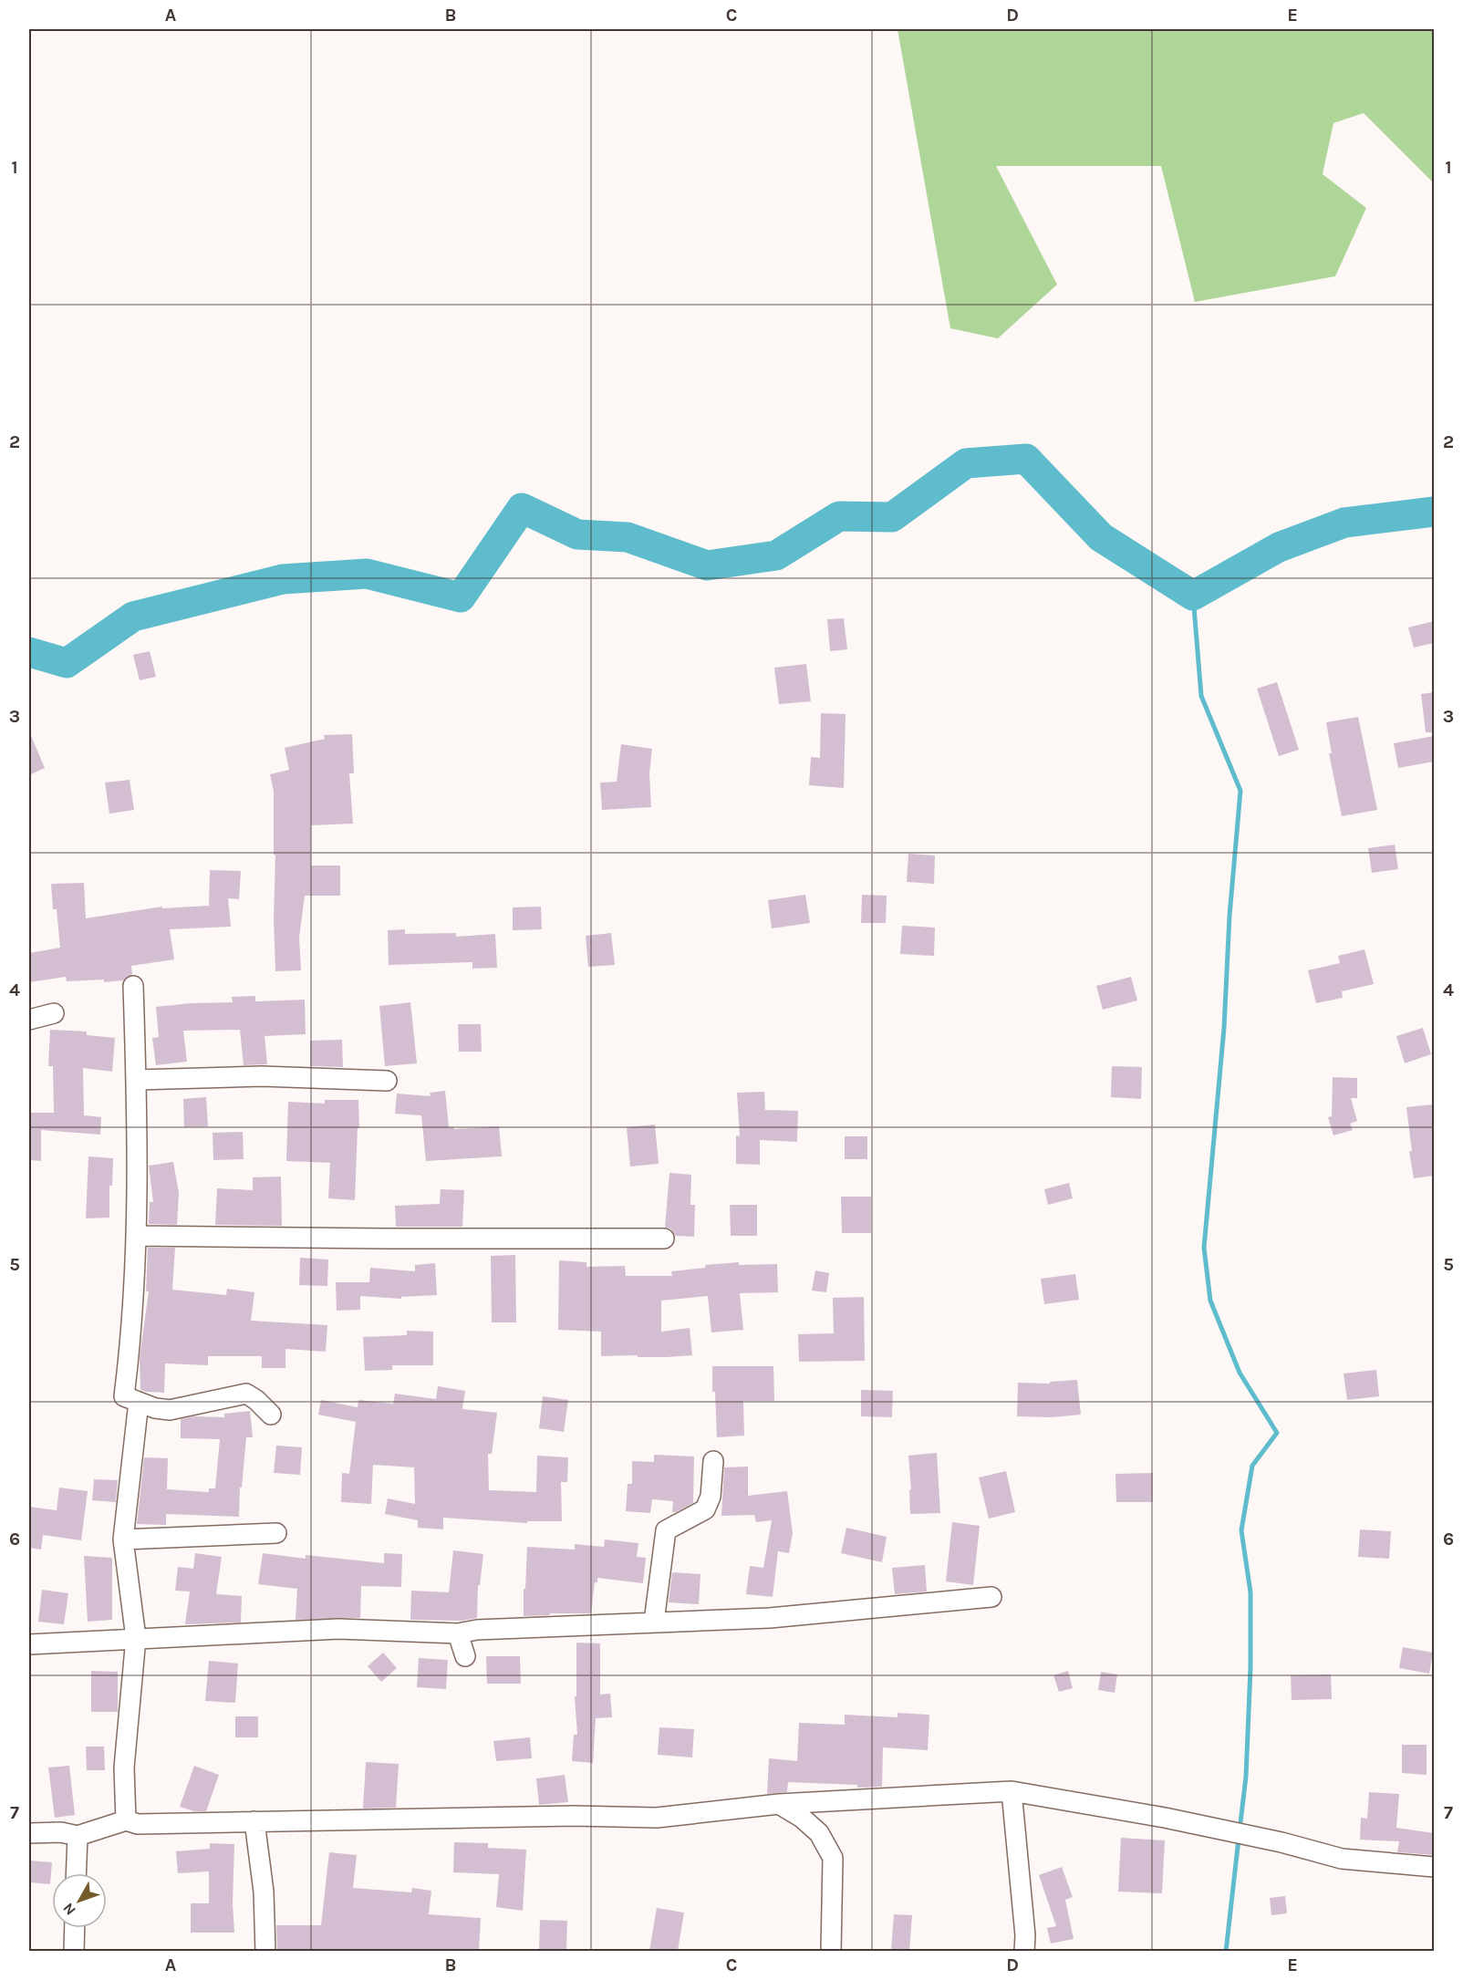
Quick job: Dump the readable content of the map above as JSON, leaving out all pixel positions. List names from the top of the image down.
{
  "north": "bottom left",
  "grid": {
    "columns": [
      "A",
      "B",
      "C",
      "D",
      "E"
    ],
    "rows": [
      "1",
      "2",
      "3",
      "4",
      "5",
      "6",
      "7"
    ]
  }
}
